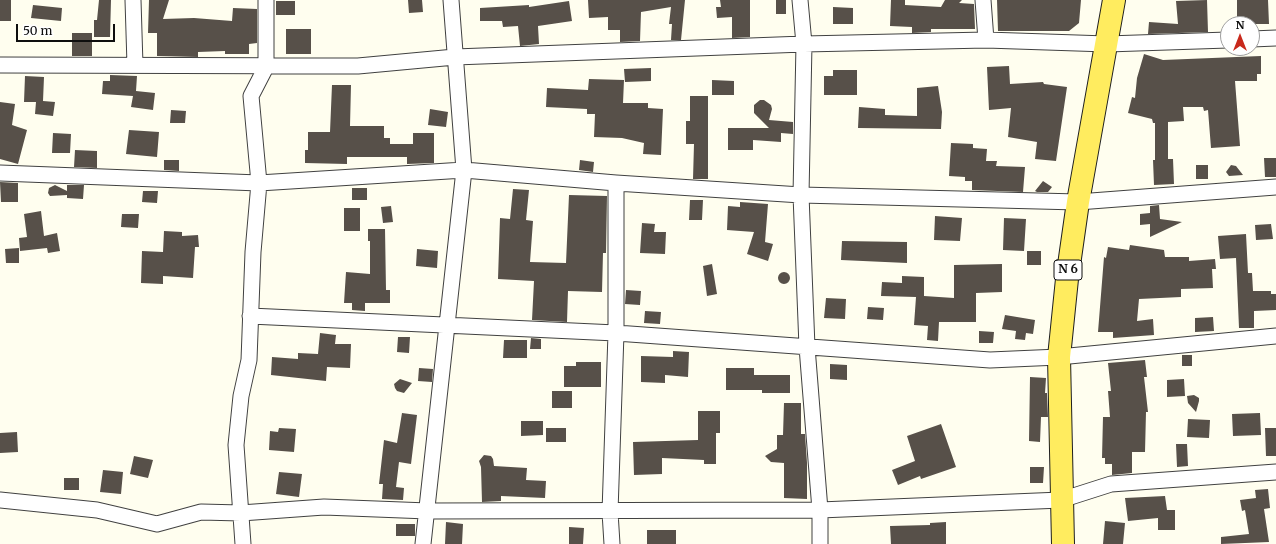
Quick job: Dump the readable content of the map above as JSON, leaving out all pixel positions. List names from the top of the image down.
{
  "streets": {
    "main road": ["N 6"]
  },
  "scale_bar": "50 m",
  "north": "top"
}
